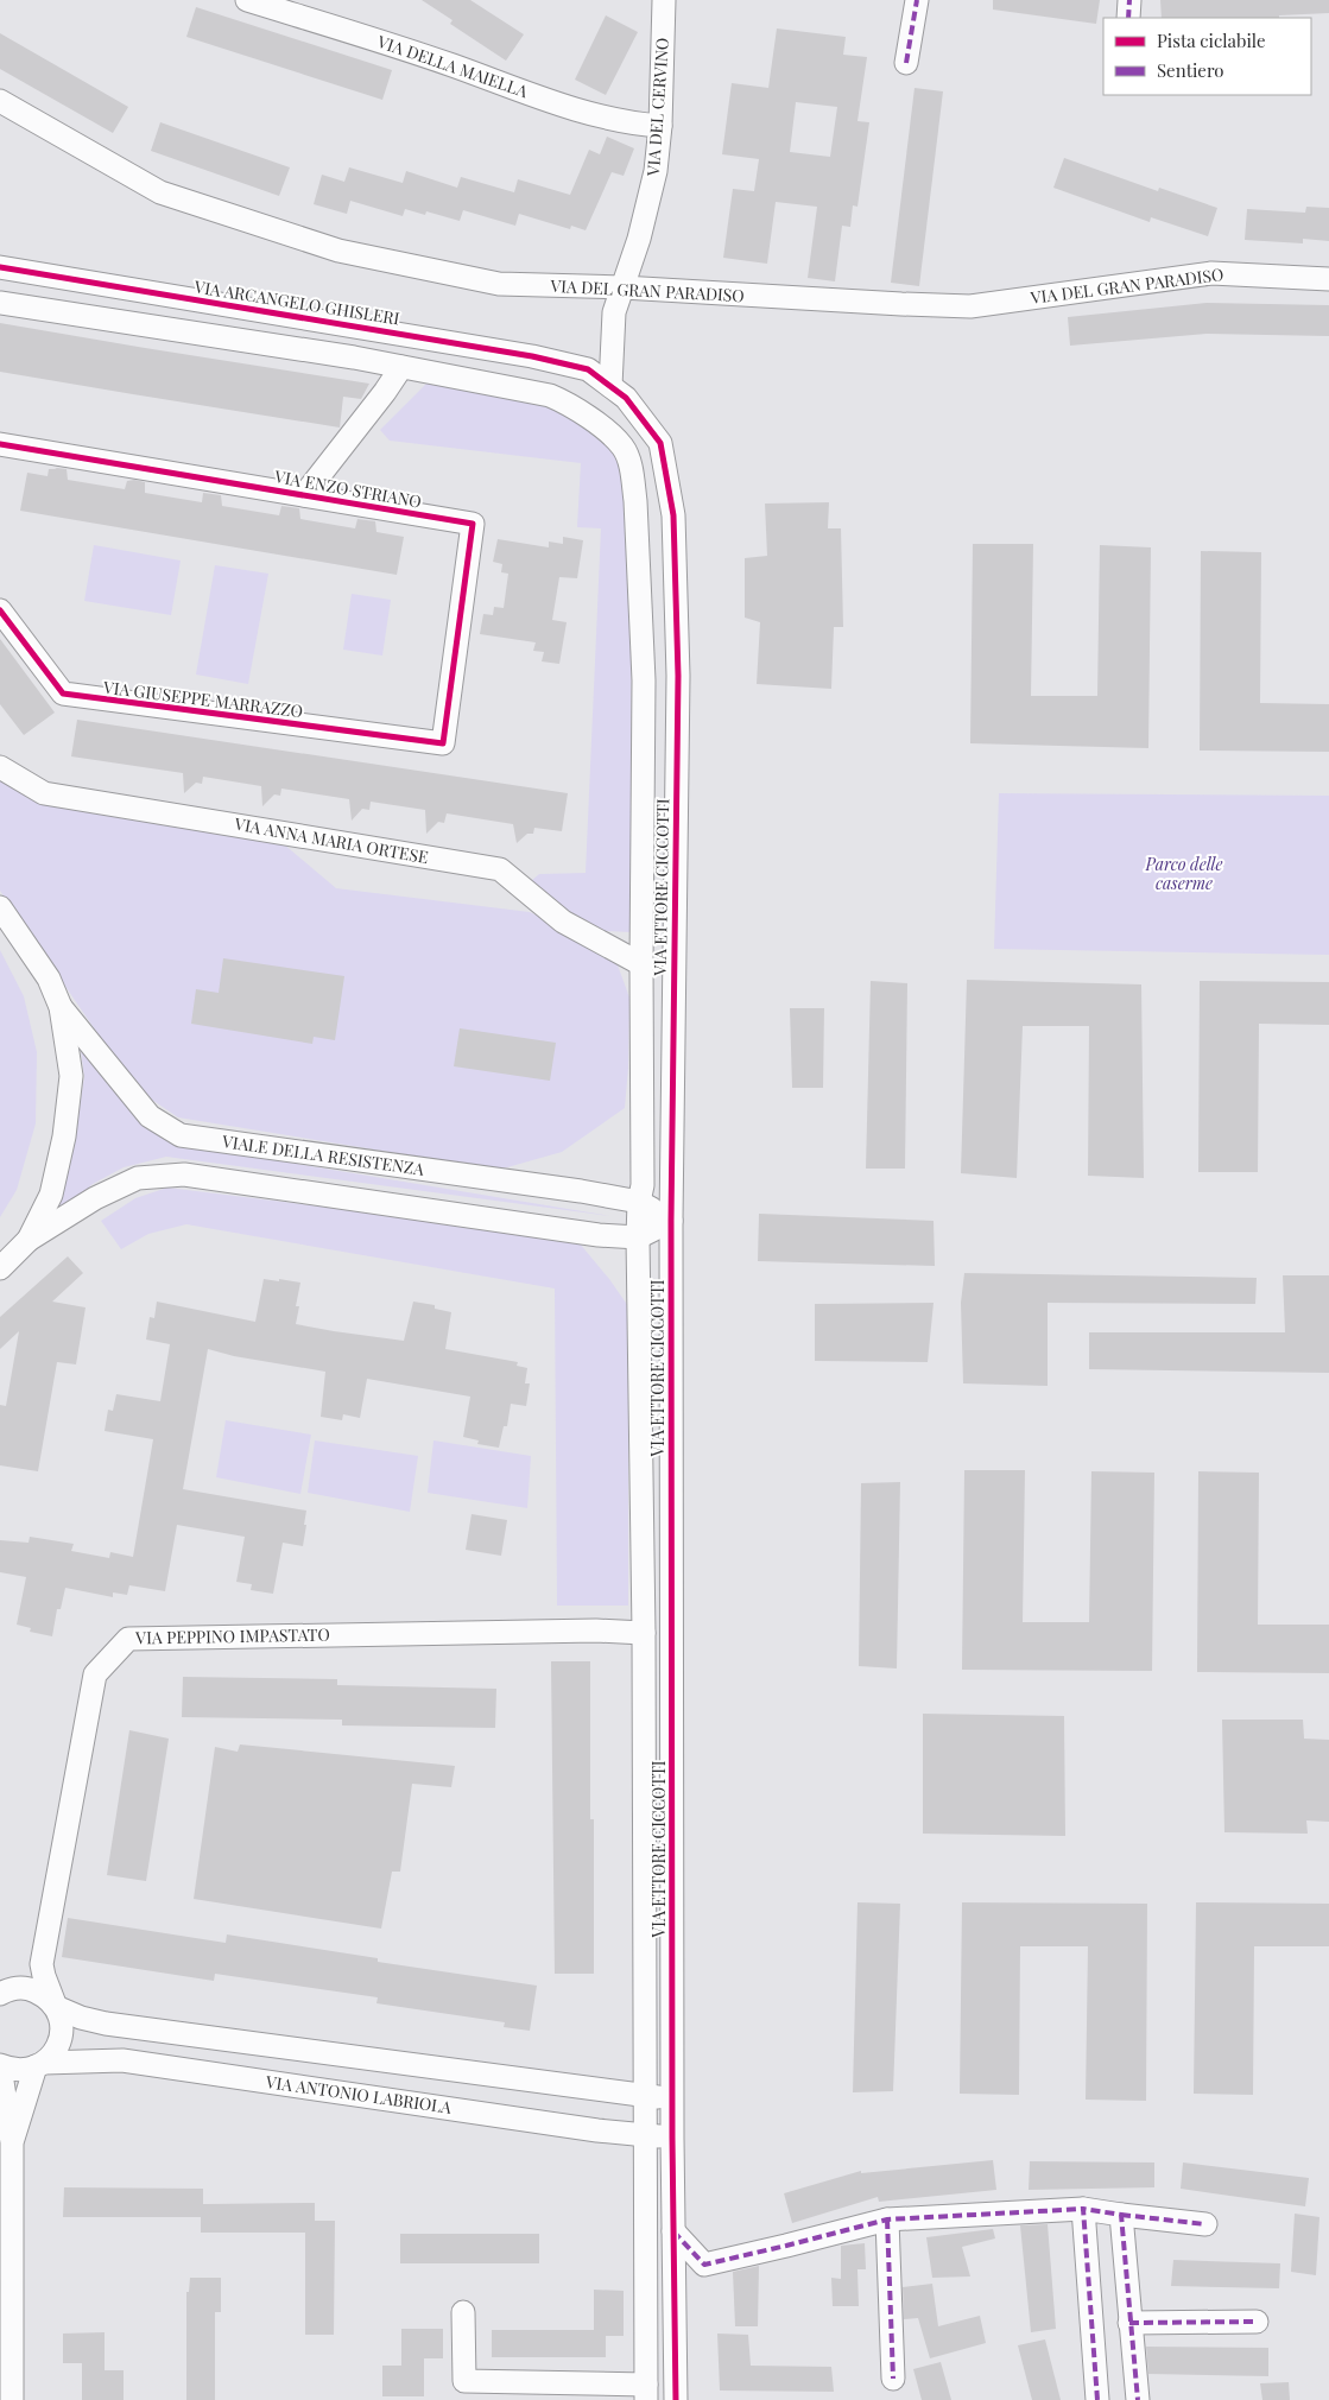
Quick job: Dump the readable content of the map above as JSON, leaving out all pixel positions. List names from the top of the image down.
{
  "streets": {
    "street": [
      "VIA DELLA MAIELLA",
      "VIA DEL CERVINO",
      "VIA DEL GRAN PARADISO",
      "VIA ARCANGELO GHISLERI",
      "VIA ENZO STRIANO",
      "VIA GIUSEPPE MARRAZZO",
      "VIA ANNA MARIA ORTESE",
      "VIA ETTORE CICCOTTI",
      "VIALE DELLA RESISTENZA",
      "VIA PEPPINO IMPASTATO",
      "VIA ANTONIO LABRIOLA"
    ]
  },
  "crossings": [
    ["VIA DELLA MAIELLA", "VIA DEL CERVINO"],
    ["VIA DEL CERVINO", "VIA DEL GRAN PARADISO"],
    ["VIA DEL CERVINO", "VIA ETTORE CICCOTTI"],
    ["VIA ARCANGELO GHISLERI", "VIA ETTORE CICCOTTI"],
    ["VIA ENZO STRIANO", "VIA GIUSEPPE MARRAZZO"],
    ["VIA ENZO STRIANO", "VIA ETTORE CICCOTTI"],
    ["VIA ANNA MARIA ORTESE", "VIA ETTORE CICCOTTI"],
    ["VIA ETTORE CICCOTTI", "VIALE DELLA RESISTENZA"],
    ["VIA ETTORE CICCOTTI", "VIA PEPPINO IMPASTATO"],
    ["VIA ETTORE CICCOTTI", "VIA ANTONIO LABRIOLA"],
    ["VIA PEPPINO IMPASTATO", "VIA ANTONIO LABRIOLA"]
  ],
  "parks": ["Parco delle caserme"],
  "legend": ["Pista ciclabile", "Sentiero"]
}
